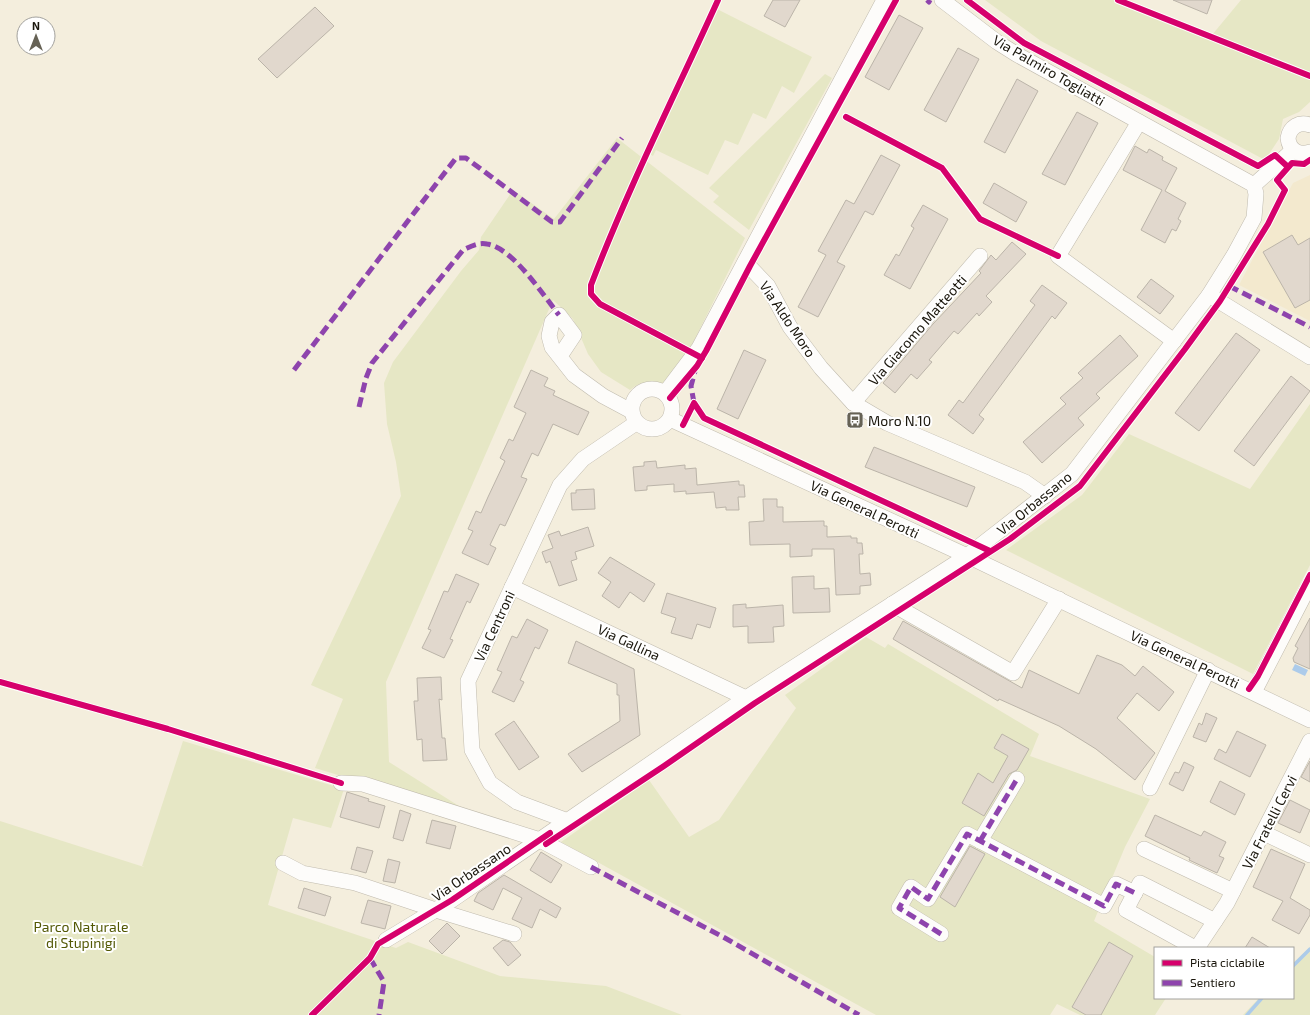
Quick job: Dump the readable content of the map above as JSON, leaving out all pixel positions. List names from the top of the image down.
{
  "streets": {
    "street": [
      "Via Palmiro Togliatti",
      "Via Aldo Moro",
      "Via Giacomo Matteotti",
      "Via Orbassano",
      "Via General Perotti",
      "Via Centroni",
      "Via Gallina",
      "Via Fratelli Cervi"
    ]
  },
  "crossings": [
    ["Via Palmiro Togliatti", "Via Orbassano"],
    ["Via Aldo Moro", "Via Giacomo Matteotti"],
    ["Via Aldo Moro", "Via Orbassano"],
    ["Via Orbassano", "Via General Perotti"],
    ["Via Orbassano", "Via Centroni"],
    ["Via Orbassano", "Via Gallina"],
    ["Via General Perotti", "Via Centroni"],
    ["Via Centroni", "Via Gallina"]
  ],
  "parks": ["Parco Naturale di Stupinigi"],
  "places": {
    "bus stop": ["Moro N.10"]
  },
  "legend": ["Pista ciclabile", "Sentiero"],
  "north": "top"
}
